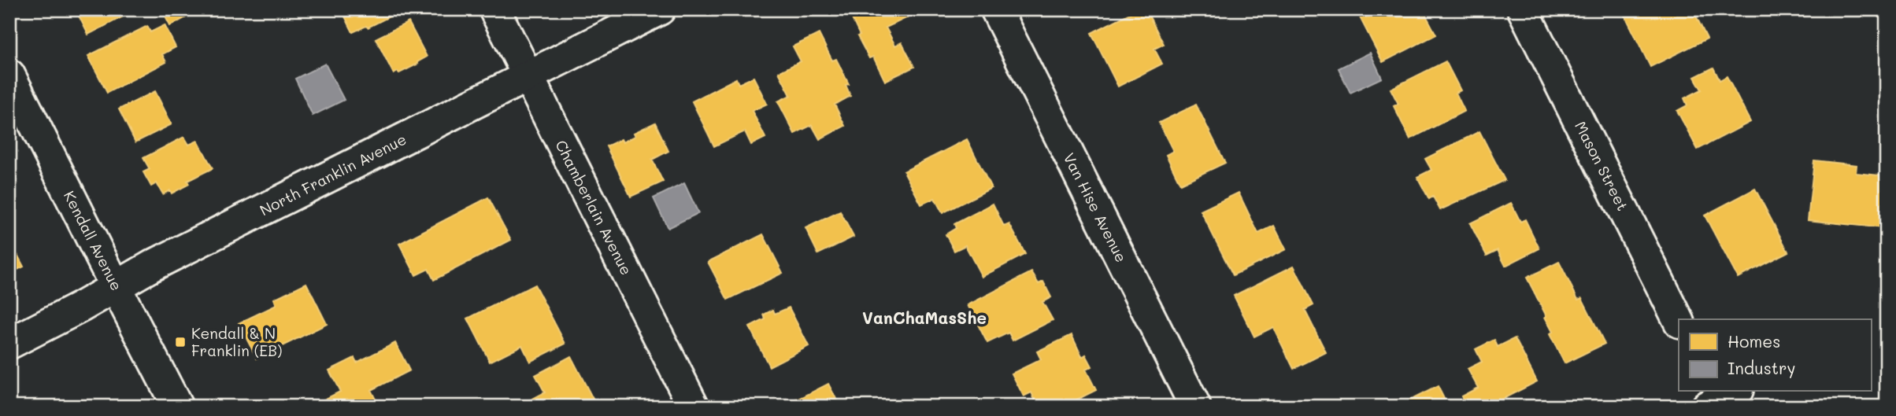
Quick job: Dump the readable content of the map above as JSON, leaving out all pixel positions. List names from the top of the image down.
{
  "streets": {
    "street": [
      "Mason Street",
      "North Franklin Avenue",
      "Chamberlain Avenue",
      "Van Hise Avenue",
      "Kendall Avenue"
    ]
  },
  "crossings": [
    ["North Franklin Avenue", "Chamberlain Avenue"],
    ["North Franklin Avenue", "Kendall Avenue"]
  ],
  "districts": ["VanChaMasShe"],
  "places": {
    "transit": ["Kendall & N Franklin (EB)"]
  },
  "legend": ["Homes", "Industry"]
}
